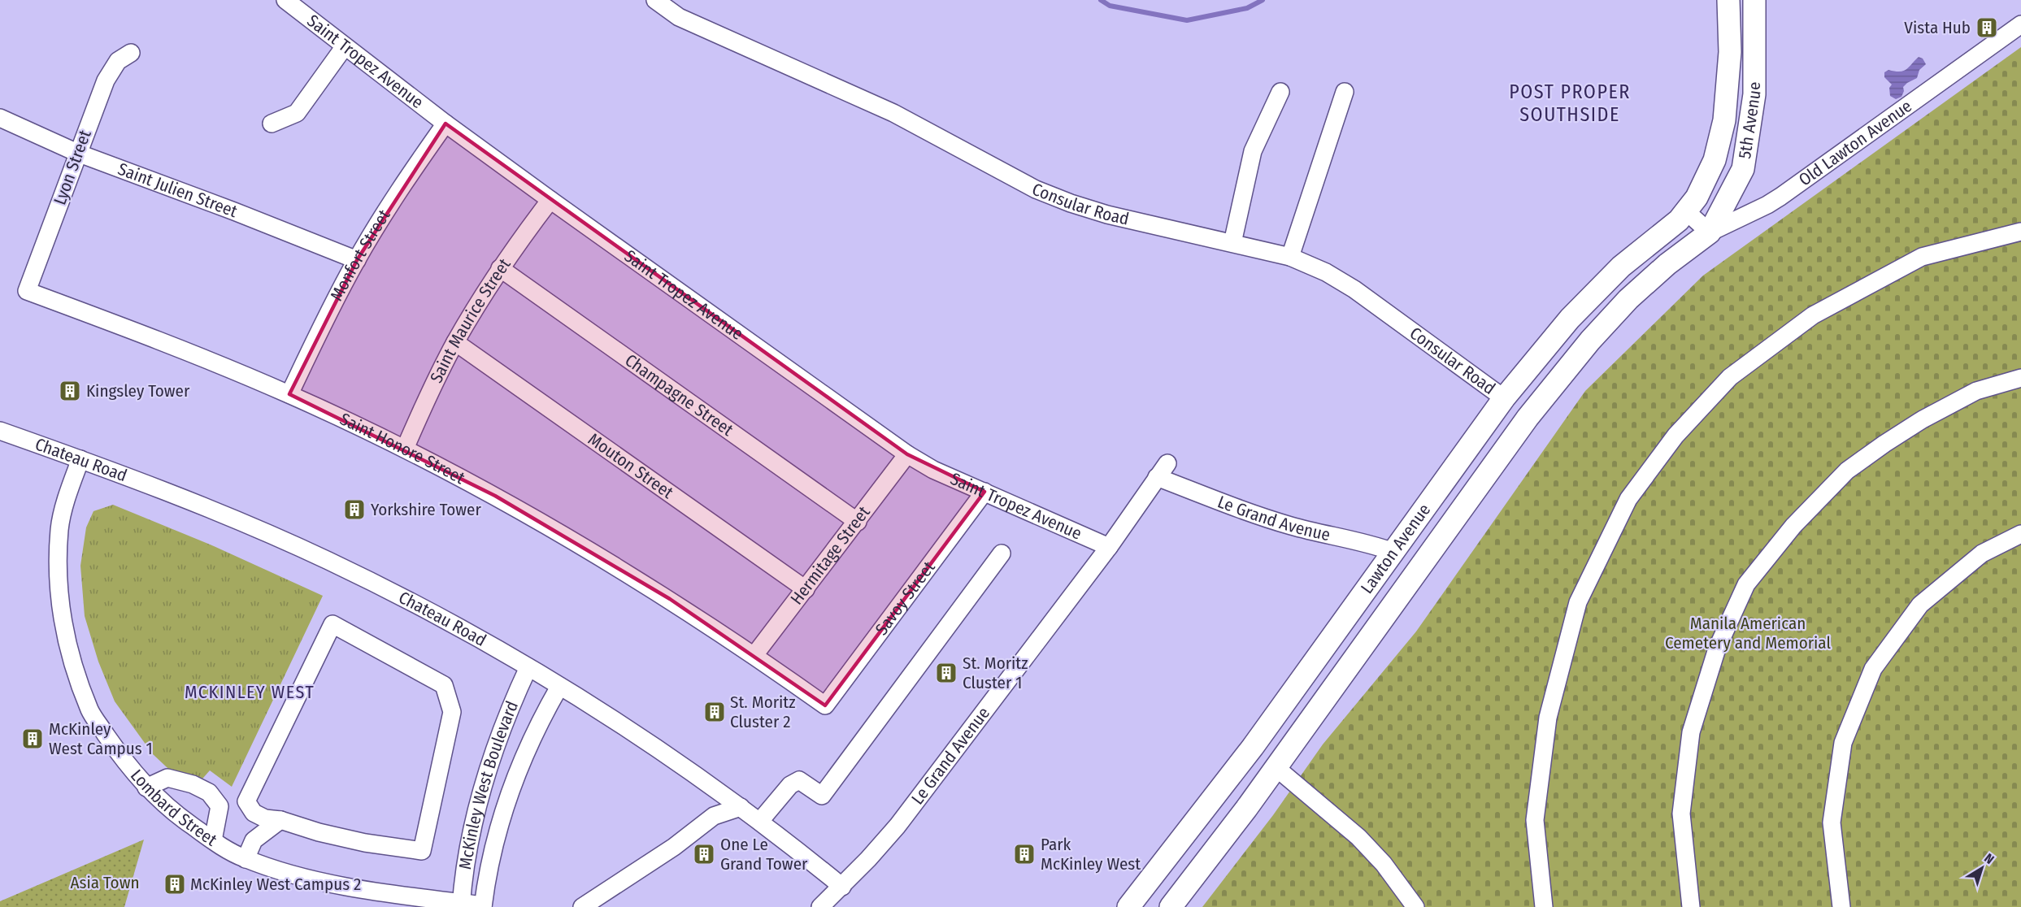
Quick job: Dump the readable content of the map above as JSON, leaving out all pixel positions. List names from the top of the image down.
{
  "streets": {
    "main road": ["5th Avenue", "Lawton Avenue"],
    "street": [
      "Saint Tropez Avenue",
      "Old Lawton Avenue",
      "Lyon Street",
      "Saint Julien Street",
      "Consular Road",
      "Monfort Street",
      "Saint Maurice Street",
      "Champagne Street",
      "Saint Honore Street",
      "Chateau Road",
      "Mouton Street",
      "Le Grand Avenue",
      "Hermitage Street",
      "Savoy Street",
      "McKinley West Boulevard",
      "Lombard Street"
    ]
  },
  "crossings": [
    ["Saint Tropez Avenue", "Monfort Street"],
    ["Saint Tropez Avenue", "Saint Maurice Street"],
    ["Saint Tropez Avenue", "Le Grand Avenue"],
    ["Saint Tropez Avenue", "Hermitage Street"],
    ["Saint Tropez Avenue", "Savoy Street"],
    ["5th Avenue", "Old Lawton Avenue"],
    ["5th Avenue", "Lawton Avenue"],
    ["Old Lawton Avenue", "Lawton Avenue"],
    ["Lyon Street", "Saint Julien Street"],
    ["Lyon Street", "Saint Honore Street"],
    ["Saint Julien Street", "Monfort Street"],
    ["Consular Road", "Lawton Avenue"],
    ["Monfort Street", "Saint Honore Street"],
    ["Saint Maurice Street", "Champagne Street"],
    ["Saint Maurice Street", "Saint Honore Street"],
    ["Saint Maurice Street", "Mouton Street"],
    ["Champagne Street", "Hermitage Street"],
    ["Saint Honore Street", "Hermitage Street"],
    ["Saint Honore Street", "Savoy Street"],
    ["Chateau Road", "Le Grand Avenue"],
    ["Chateau Road", "McKinley West Boulevard"],
    ["Chateau Road", "Lombard Street"],
    ["Mouton Street", "Hermitage Street"],
    ["Le Grand Avenue", "Lawton Avenue"],
    ["McKinley West Boulevard", "Lombard Street"]
  ],
  "districts": ["POST PROPER SOUTHSIDE", "MCKINLEY WEST"],
  "parks": ["Manila American Cemetery and Memorial", "Asia Town"],
  "places": {
    "building": [
      "Vista Hub",
      "Kingsley Tower",
      "Yorkshire Tower",
      "St. Moritz Cluster 1",
      "St. Moritz Cluster 2",
      "McKinley West Campus 1",
      "One Le Grand Tower",
      "Park McKinley West",
      "McKinley West Campus 2"
    ]
  },
  "north": "top right"
}
